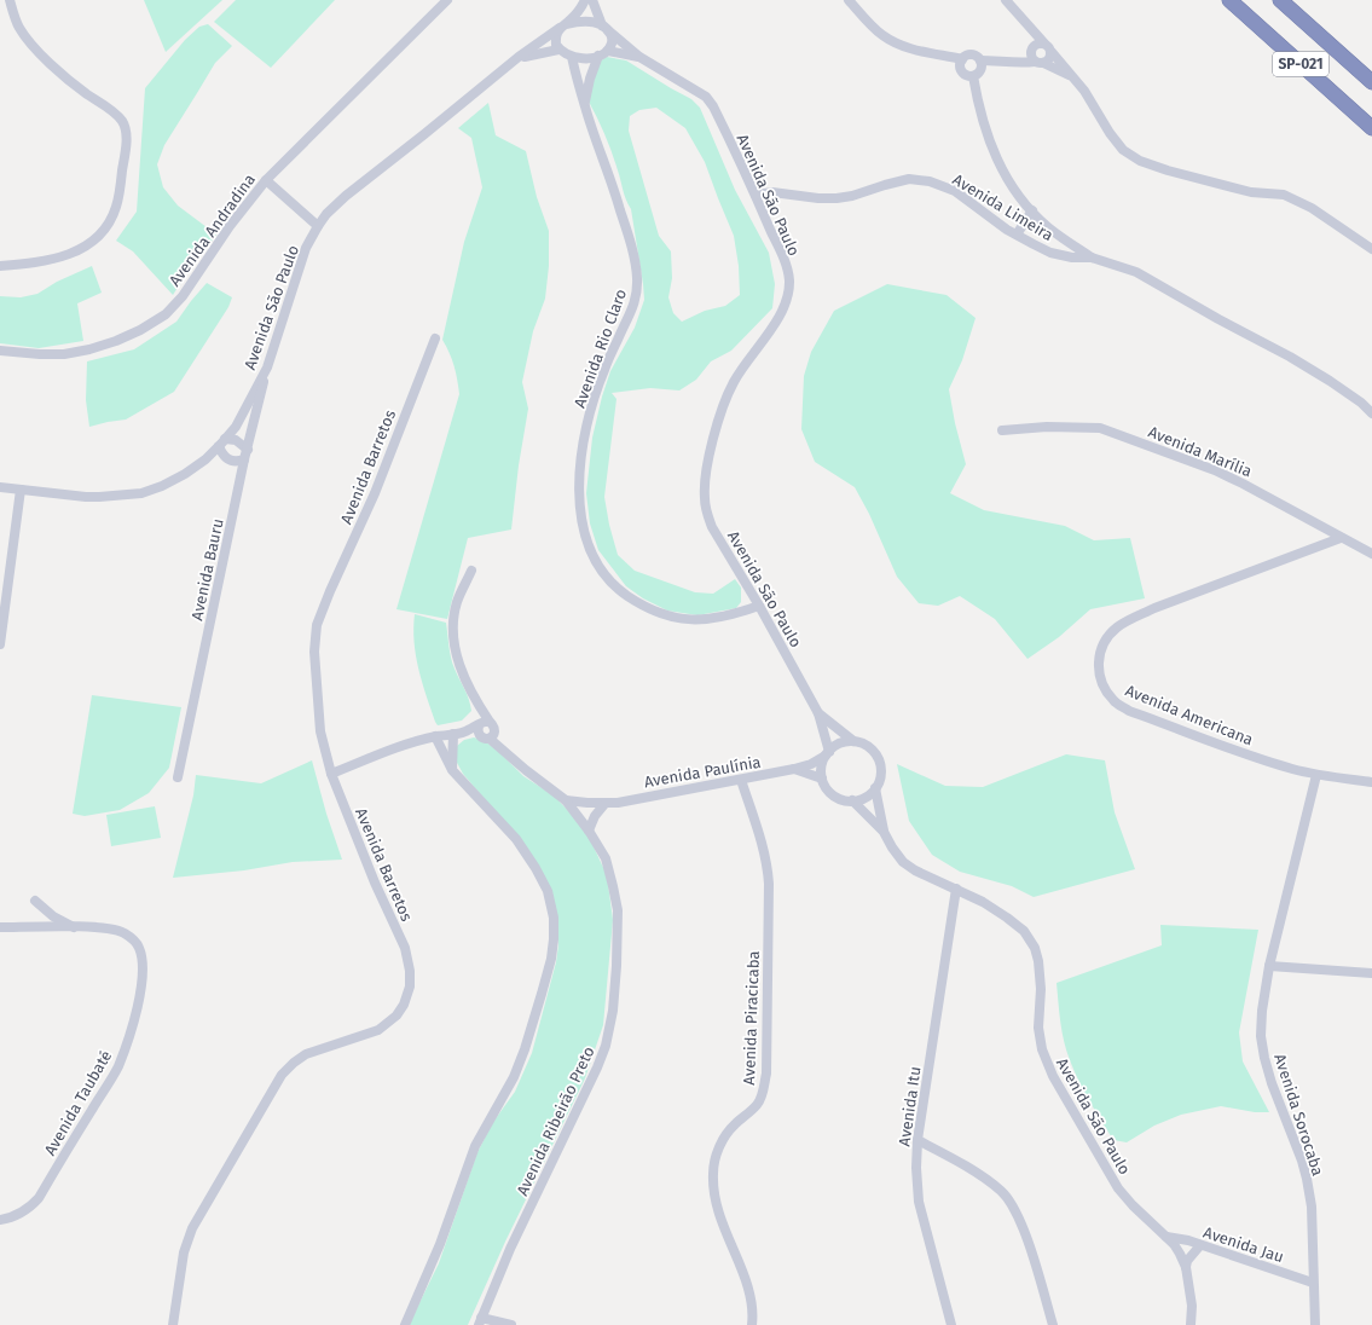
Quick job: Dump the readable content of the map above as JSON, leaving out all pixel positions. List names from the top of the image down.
{
  "streets": {
    "highway": ["SP-021"],
    "street": [
      "Avenida São Paulo",
      "Avenida Limeira",
      "Avenida Andradina",
      "Avenida Rio Claro",
      "Avenida Marília",
      "Avenida Barretos",
      "Avenida Bauru",
      "Avenida Americana",
      "Avenida Paulínia",
      "Avenida Piracicaba",
      "Avenida Taubaté",
      "Avenida Itu",
      "Avenida Sorocaba",
      "Avenida Ribeirão Preto",
      "Avenida Jau"
    ]
  },
  "crossings": [
    ["Avenida São Paulo", "Avenida Limeira"],
    ["Avenida São Paulo", "Avenida Rio Claro"],
    ["Avenida São Paulo", "Avenida Bauru"],
    ["Avenida São Paulo", "Avenida Paulínia"],
    ["Avenida São Paulo", "Avenida Itu"],
    ["Avenida São Paulo", "Avenida Jau"],
    ["Avenida Marília", "Avenida Americana"],
    ["Avenida Americana", "Avenida Sorocaba"],
    ["Avenida Paulínia", "Avenida Piracicaba"],
    ["Avenida Paulínia", "Avenida Ribeirão Preto"],
    ["Avenida Sorocaba", "Avenida Jau"]
  ]
}
